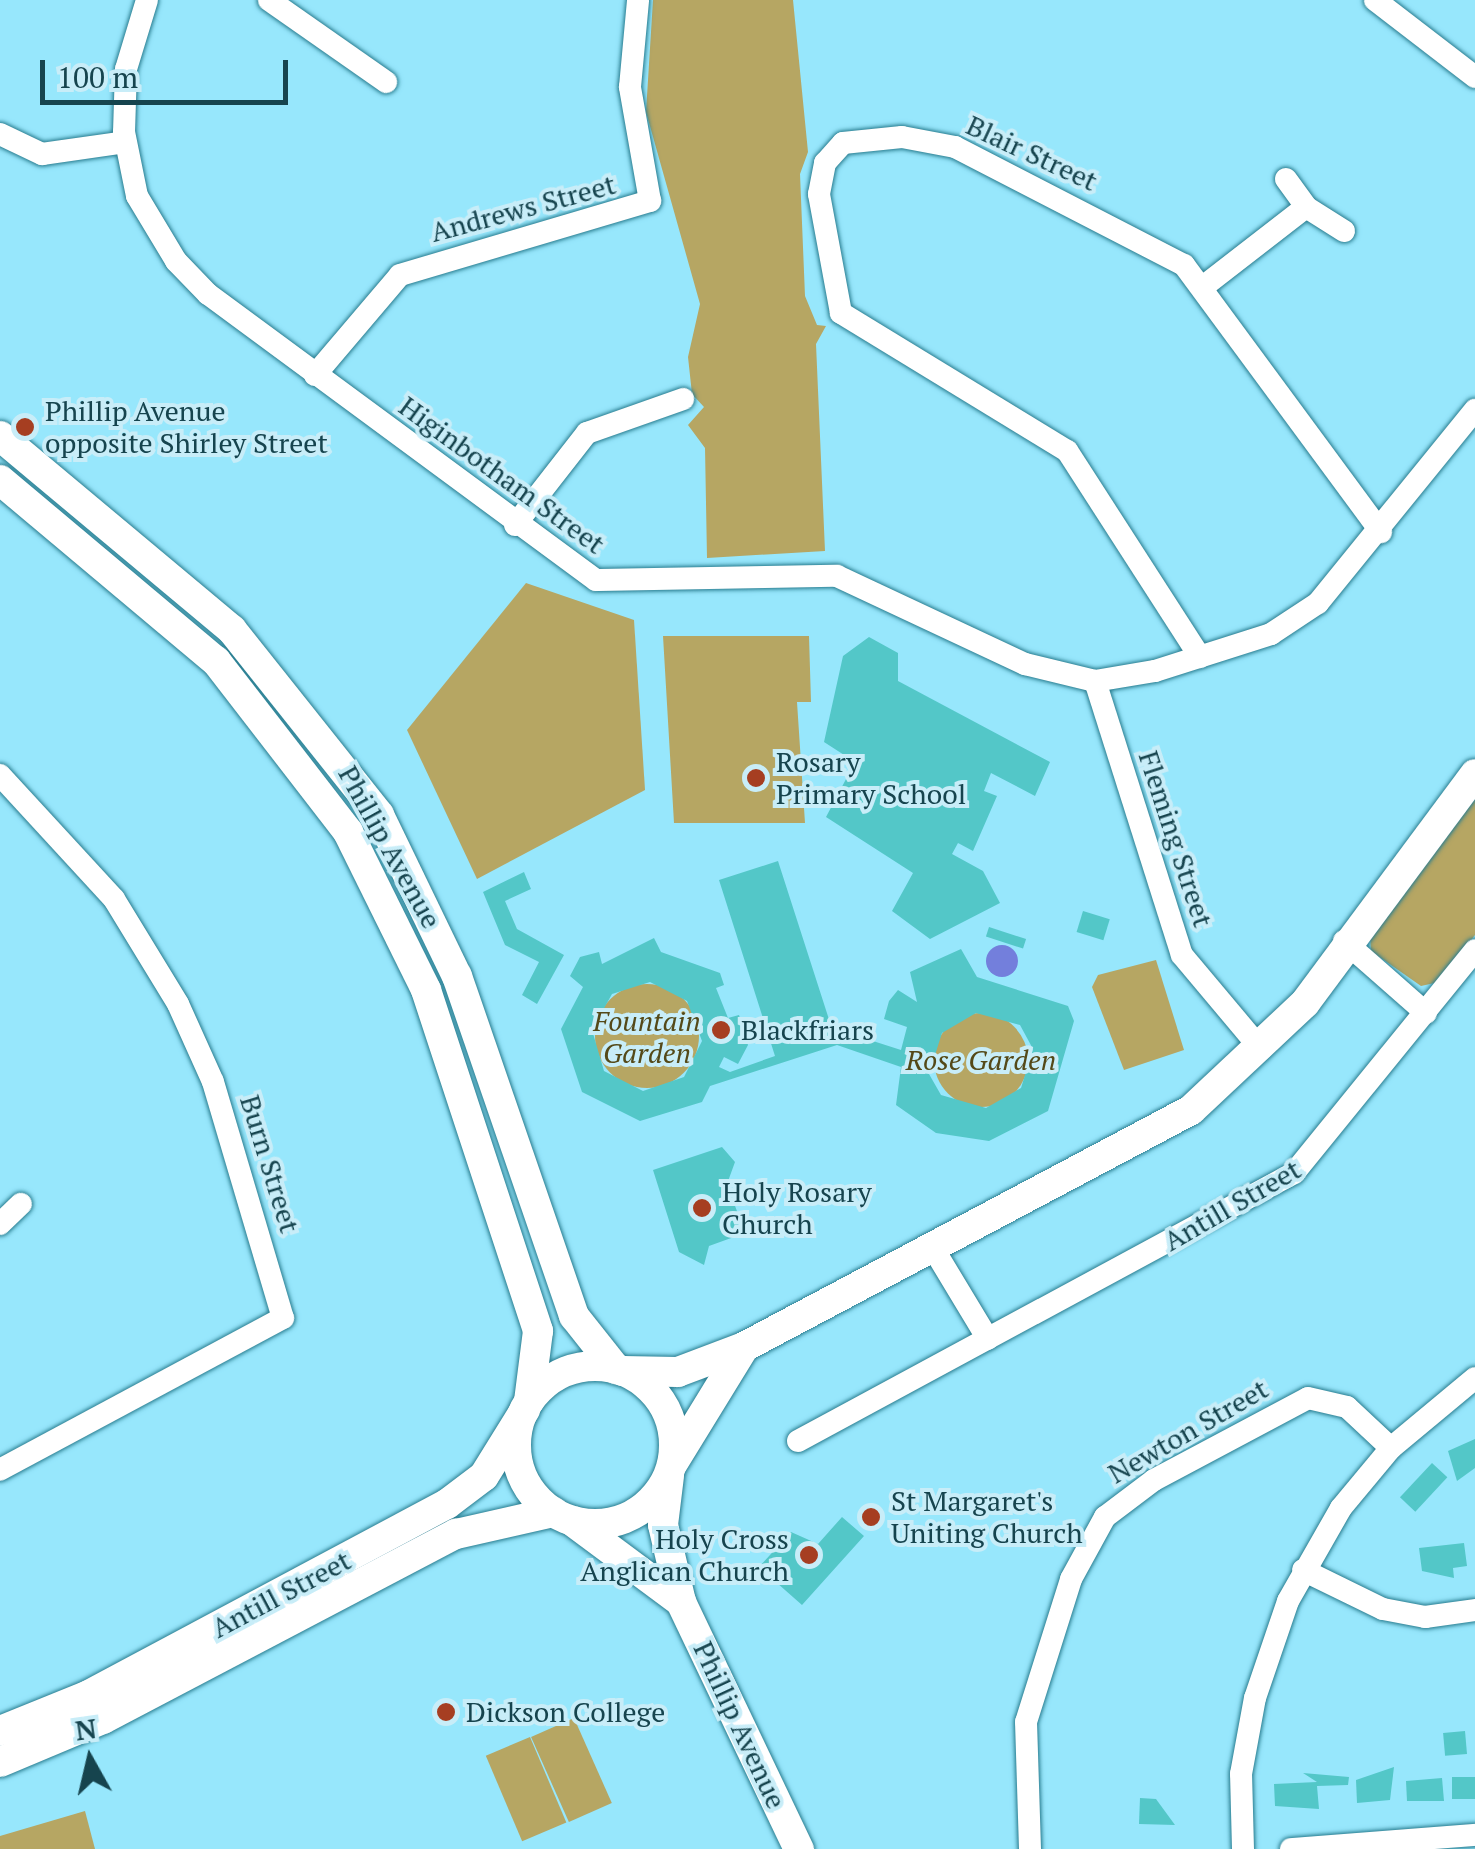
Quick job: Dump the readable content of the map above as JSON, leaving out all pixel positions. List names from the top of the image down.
{
  "streets": {
    "main road": ["Phillip Avenue", "Antill Street"],
    "street": [
      "Blair Street",
      "Andrews Street",
      "Higinbotham Street",
      "Fleming Street",
      "Burn Street",
      "Newton Street"
    ]
  },
  "crossings": [
    ["Blair Street", "Higinbotham Street"],
    ["Andrews Street", "Higinbotham Street"],
    ["Higinbotham Street", "Fleming Street"],
    ["Phillip Avenue", "Antill Street"]
  ],
  "parks": ["Fountain Garden", "Rose Garden"],
  "places": [
    "Phillip Avenue opposite Shirley Street",
    "Rosary Primary School",
    "Blackfriars",
    "Holy Rosary Church",
    "St Margaret's Uniting Church",
    "Holy Cross Anglican Church",
    "Dickson College"
  ],
  "scale_bar": "100 m",
  "north": "top"
}
